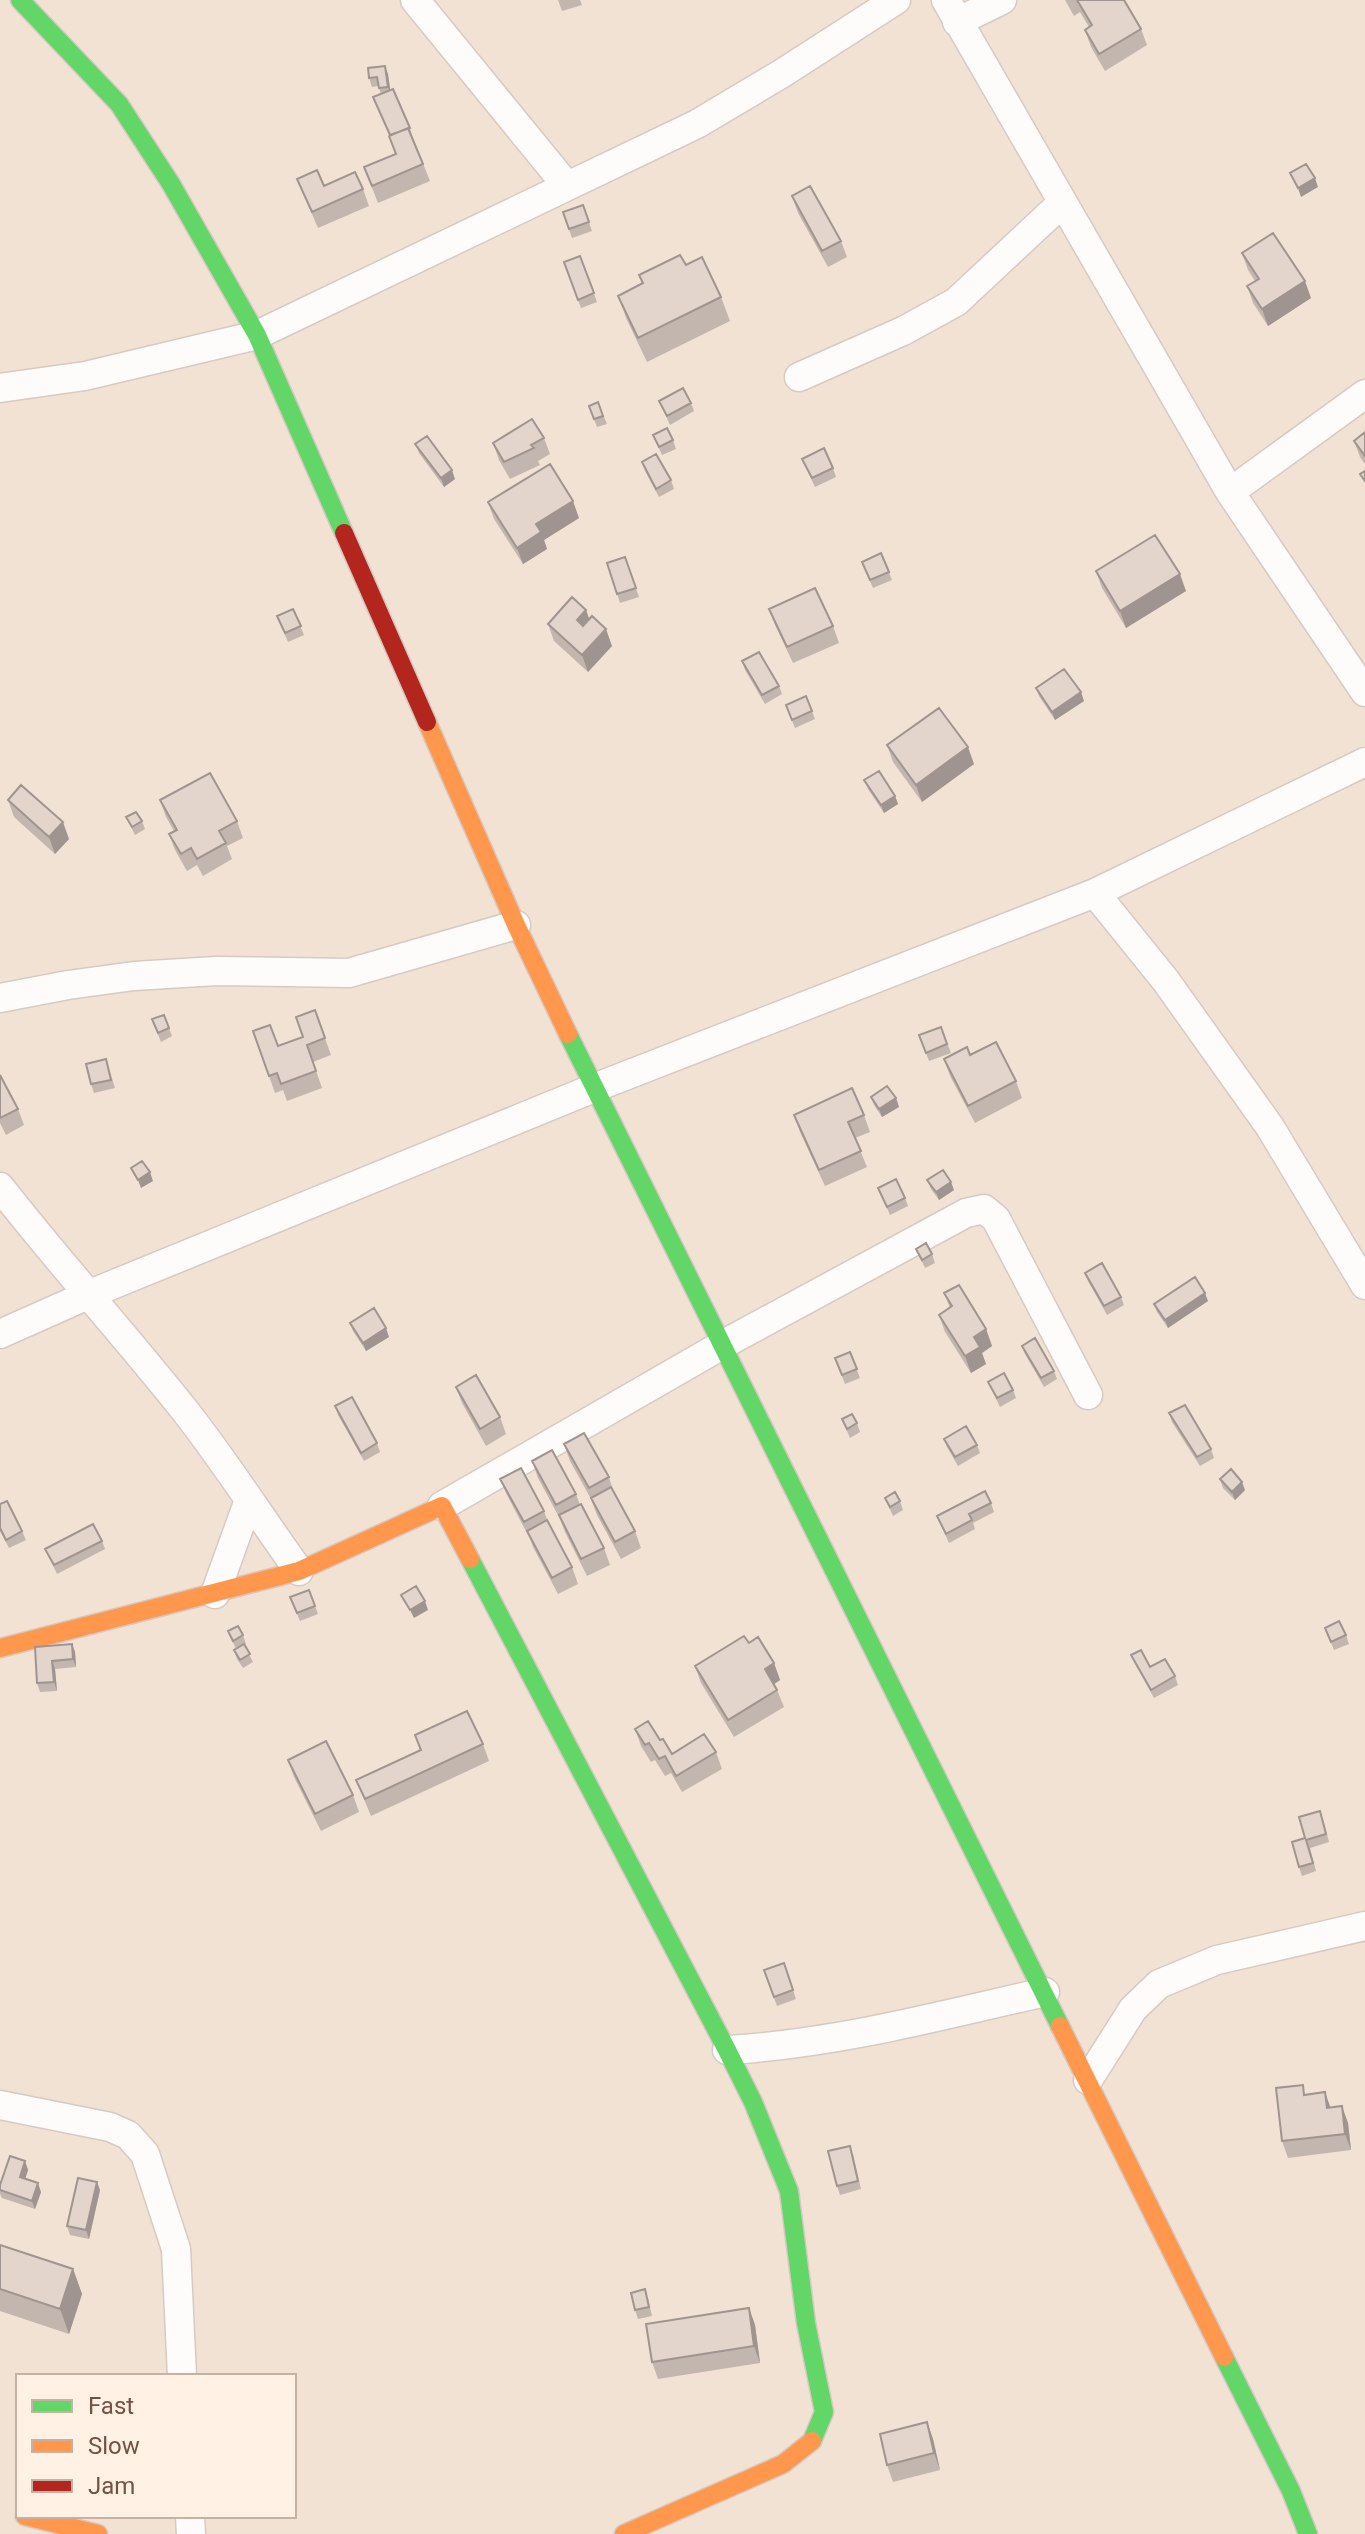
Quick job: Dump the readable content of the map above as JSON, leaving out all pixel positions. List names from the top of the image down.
{
  "legend": ["Fast", "Slow", "Jam"]
}
